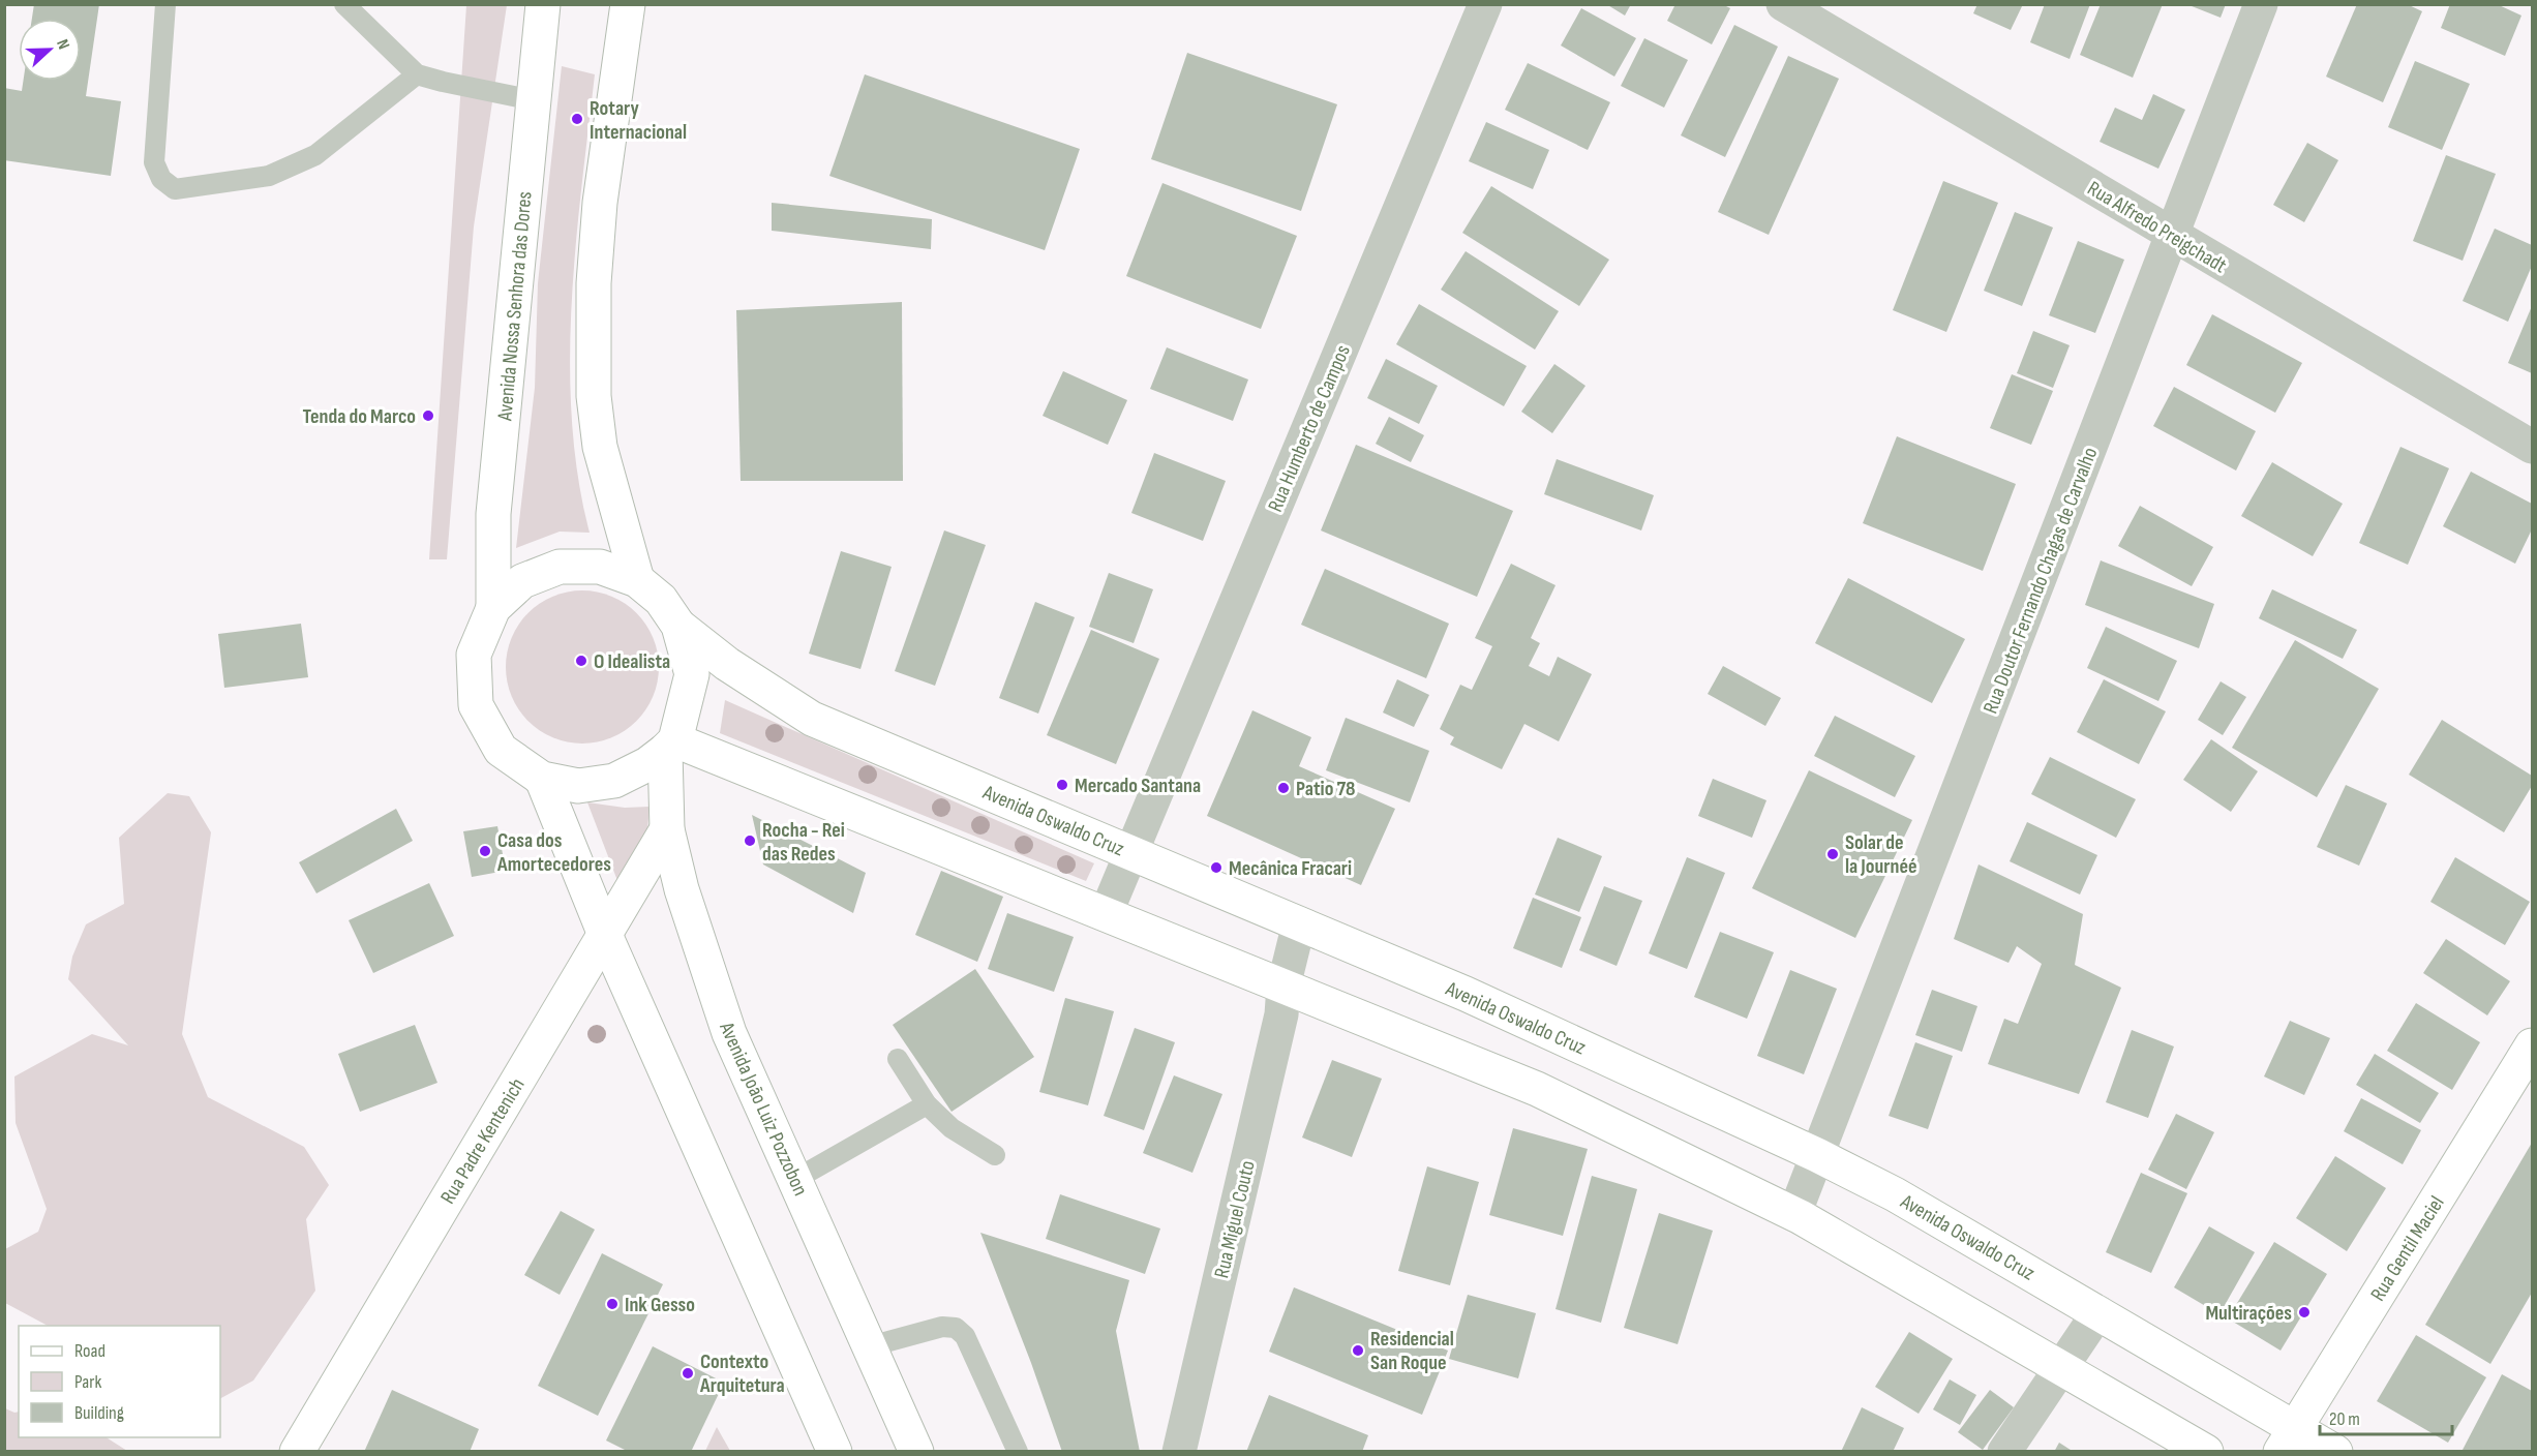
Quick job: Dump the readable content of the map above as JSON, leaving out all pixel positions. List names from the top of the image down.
{
  "streets": {
    "street": [
      "Rua Alfredo Preigchadt",
      "Avenida Nossa Senhora das Dores",
      "Rua Humberto de Campos",
      "Rua Doutor Fernando Chagas de Carvalho",
      "Avenida Oswaldo Cruz",
      "Avenida João Luiz Pozzobon",
      "Rua Padre Kentenich",
      "Rua Miguel Couto",
      "Rua Gentil Maciel"
    ]
  },
  "crossings": [
    ["Rua Alfredo Preigchadt", "Rua Doutor Fernando Chagas de Carvalho"],
    ["Avenida Nossa Senhora das Dores", "Avenida Oswaldo Cruz"],
    ["Avenida Nossa Senhora das Dores", "Avenida João Luiz Pozzobon"],
    ["Rua Humberto de Campos", "Avenida Oswaldo Cruz"],
    ["Rua Doutor Fernando Chagas de Carvalho", "Avenida Oswaldo Cruz"],
    ["Avenida Oswaldo Cruz", "Avenida João Luiz Pozzobon"],
    ["Avenida Oswaldo Cruz", "Rua Miguel Couto"],
    ["Avenida Oswaldo Cruz", "Rua Gentil Maciel"],
    ["Avenida João Luiz Pozzobon", "Rua Padre Kentenich"]
  ],
  "places": [
    "Rotary Internacional",
    "Tenda do Marco",
    "O Idealista",
    "Mercado Santana",
    "Patio 78",
    "Rocha - Rei das Redes",
    "Casa dos Amortecedores",
    "Solar de la Journéé",
    "Mecânica Fracari",
    "Ink Gesso",
    "Multirações",
    "Residencial San Roque",
    "Contexto Arquitetura"
  ],
  "legend": ["Road", "Park", "Building"],
  "scale_bar": "20 m",
  "north": "right"
}
